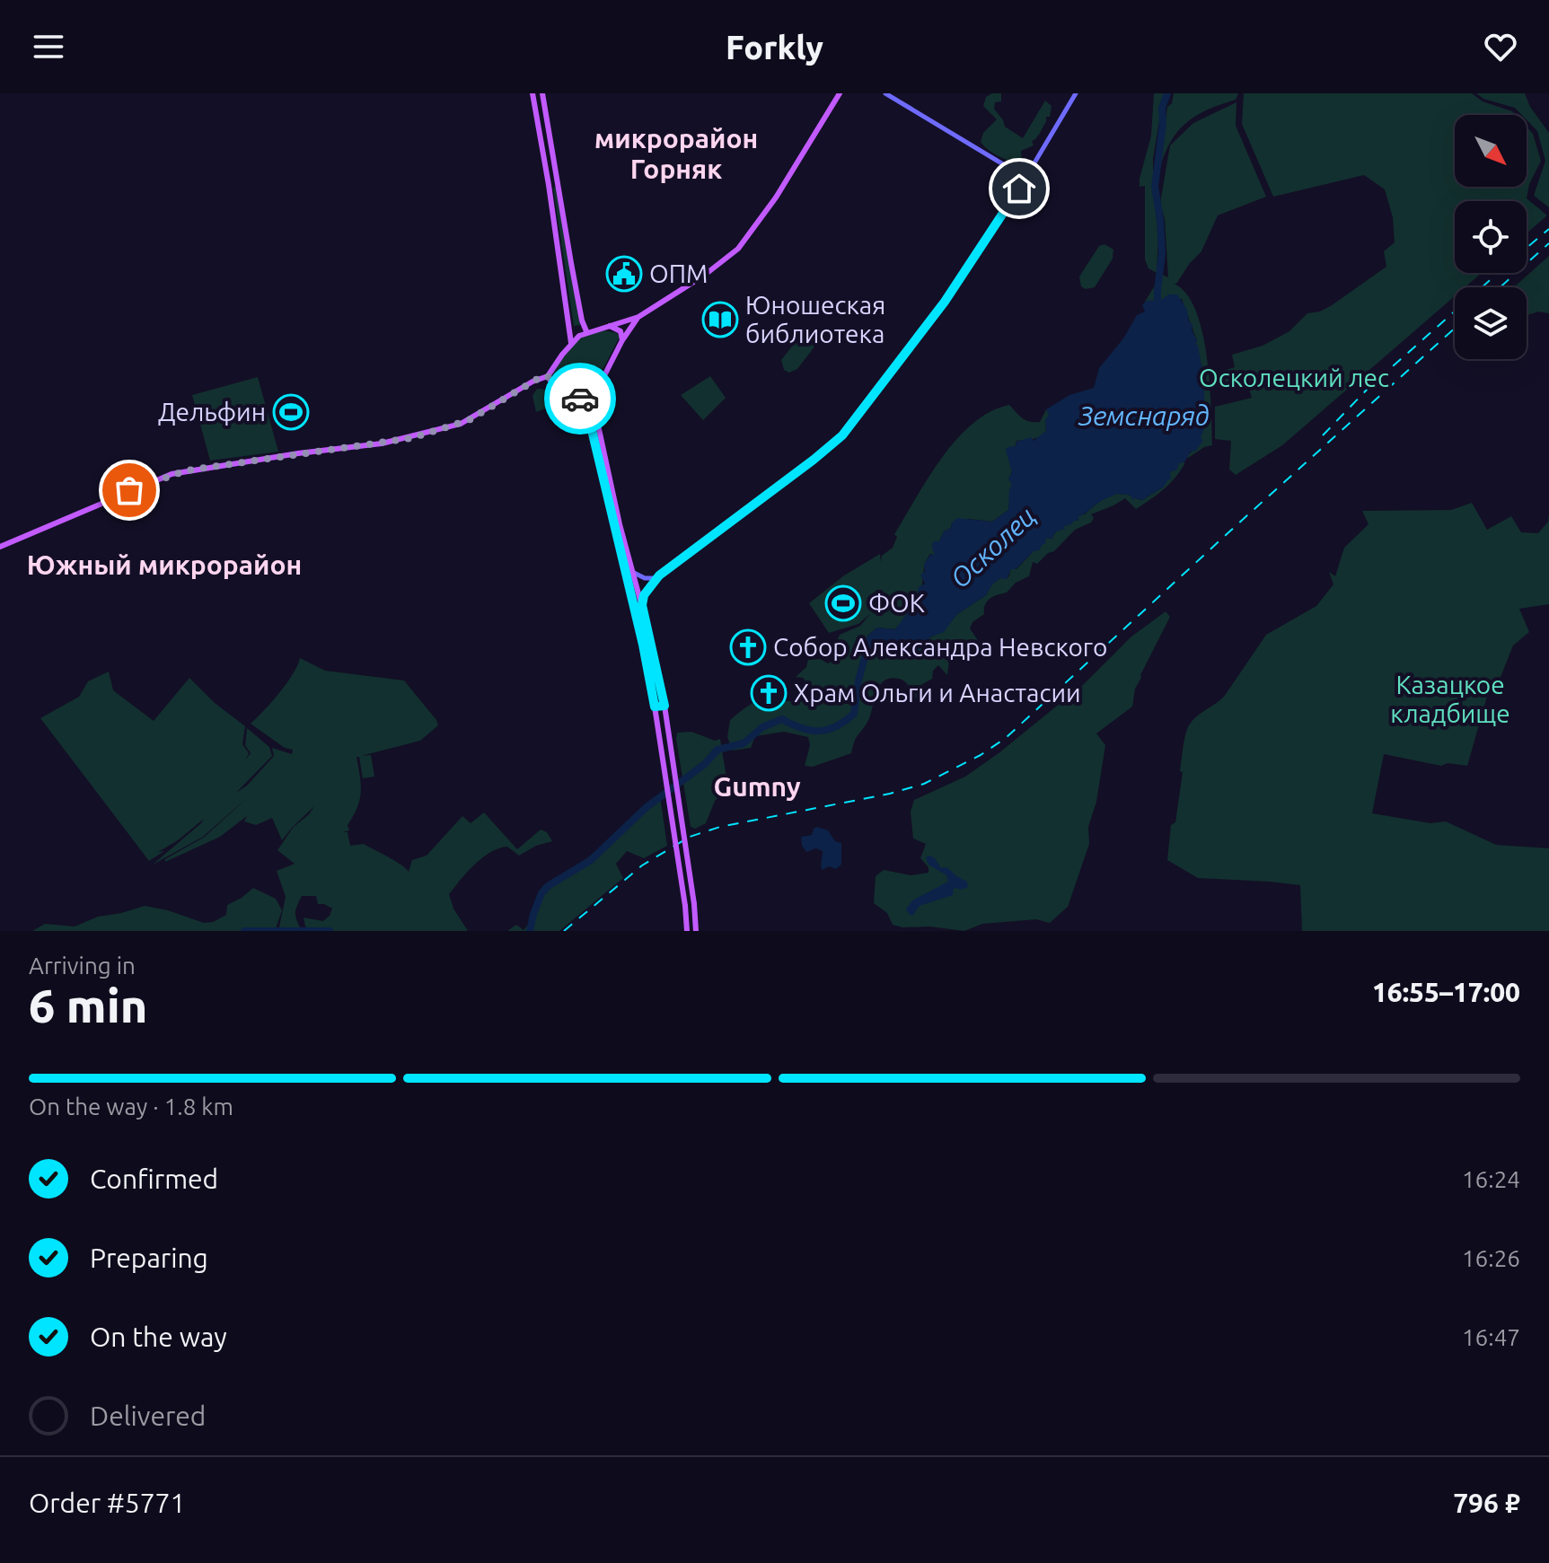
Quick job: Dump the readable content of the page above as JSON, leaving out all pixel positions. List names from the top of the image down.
{
  "districts": ["микрорайон Горняк", "Южный микрорайон", "Gumny"],
  "water": ["Земснаряд", "Осколец"],
  "parks": ["Осколецкий лес", "Казацкое кладбище"],
  "places": {
    "public building": ["ОПМ"],
    "library": ["Юношеская библиотека"],
    "sports": ["Дельфин", "ФОК"],
    "church": ["Собор Александра Невского", "Храм Ольги и Анастасии"]
  },
  "north": "bottom right",
  "page": {
    "header": "Forkly",
    "heading": ["6 min", "Arriving in", "16:55–17:00"],
    "panel": ["Order #5771", "796 ₽"],
    "bar": "On the way · 1.8 km",
    "list": [
      ["Confirmed", "16:24"],
      ["Preparing", "16:26"],
      ["On the way", "16:47"],
      "Delivered"
    ]
  }
}
